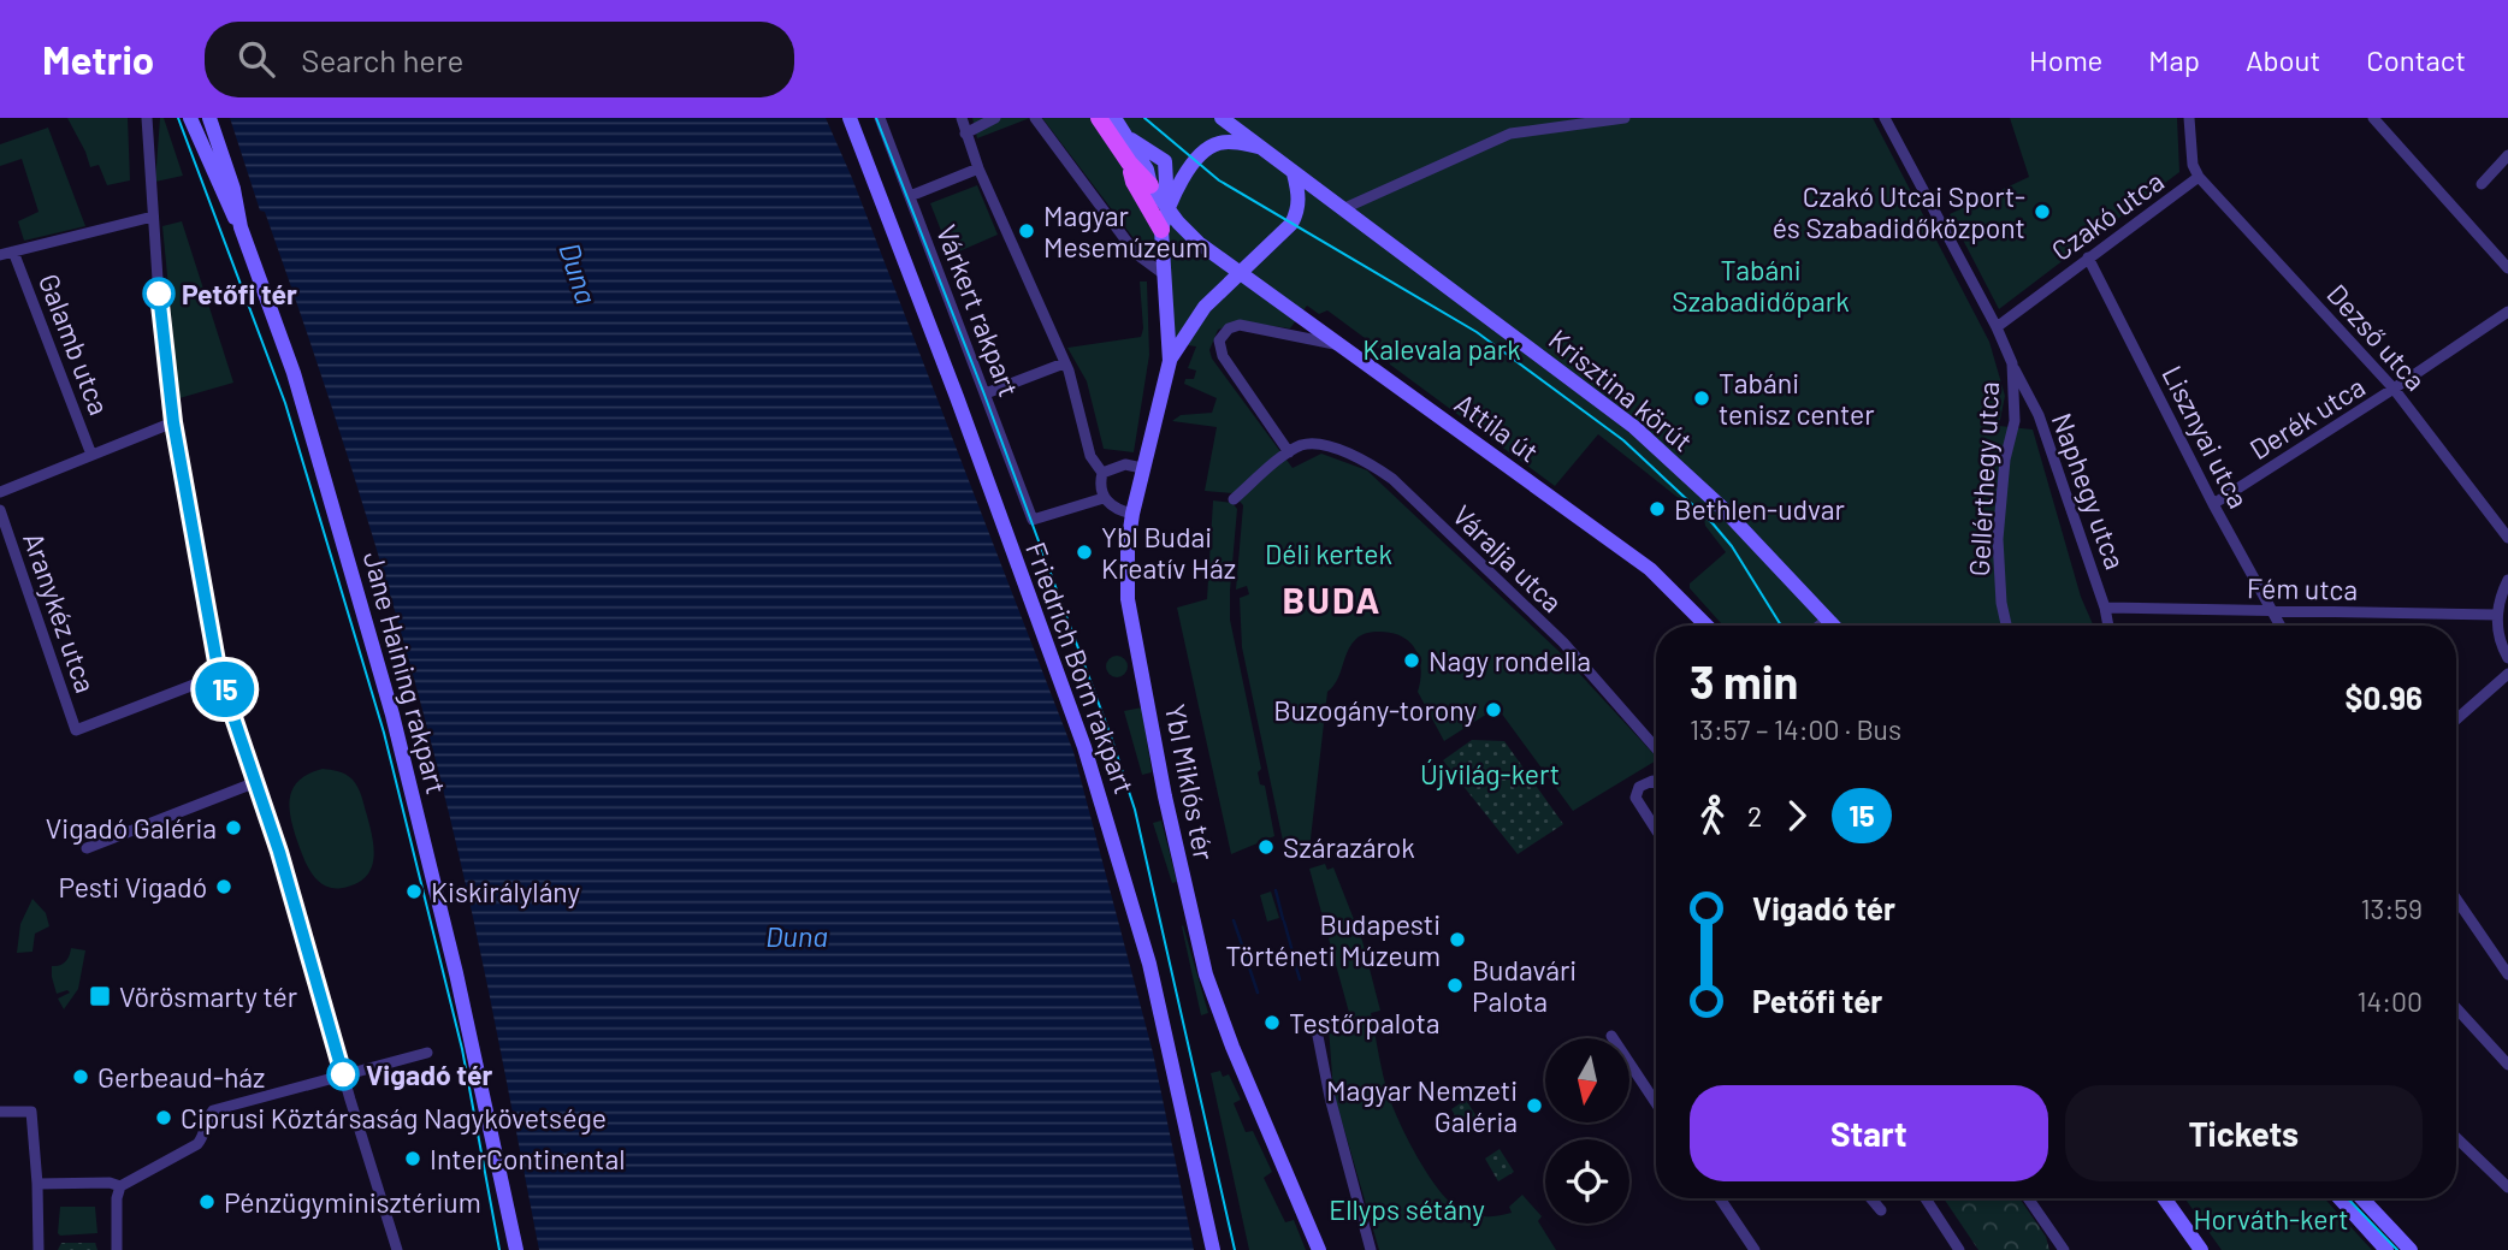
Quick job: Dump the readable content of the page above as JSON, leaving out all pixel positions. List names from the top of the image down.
{
  "streets": {
    "main road": [
      "Krisztina körút",
      "Attila út",
      "Friedrich Born rakpart",
      "Jane Haining rakpart",
      "Ybl Miklós tér"
    ],
    "street": [
      "Czakó utca",
      "Várkert rakpart",
      "Dezső utca",
      "Galamb utca",
      "Derék utca",
      "Lisznyai utca",
      "Gellérthegy utca",
      "Naphegy utca",
      "Váralja utca",
      "Fém utca",
      "Aranykéz utca"
    ]
  },
  "crossings": [
    ["Czakó utca", "Dezső utca"],
    ["Czakó utca", "Lisznyai utca"],
    ["Czakó utca", "Gellérthegy utca"],
    ["Dezső utca", "Derék utca"],
    ["Krisztina körút", "Attila út"],
    ["Derék utca", "Lisznyai utca"],
    ["Lisznyai utca", "Fém utca"],
    ["Gellérthegy utca", "Naphegy utca"],
    ["Naphegy utca", "Fém utca"]
  ],
  "districts": ["BUDA"],
  "water": ["Duna"],
  "parks": [
    "Tabáni Szabadidőpark",
    "Kalevala park",
    "Déli kertek",
    "Újvilág-kert",
    "Ellyps sétány",
    "Horváth-kert"
  ],
  "places": {
    "other": [
      "Czakó Utcai Sport- és Szabadidőközpont",
      "Magyar Mesemúzeum",
      "Petőfi tér",
      "Tabáni tenisz center",
      "Bethlen-udvar",
      "Ybl Budai Kreatív Ház",
      "Nagy rondella",
      "Buzogány-torony",
      "Vigadó Galéria",
      "Szárazárok",
      "Pesti Vigadó",
      "Kiskirálylány",
      "Budapesti Történeti Múzeum",
      "Budavári Palota",
      "Testőrpalota",
      "Vigadó tér",
      "Gerbeaud-ház",
      "Magyar Nemzeti Galéria",
      "Ciprusi Köztársaság Nagykövetsége",
      "InterContinental",
      "Pénzügyminisztérium"
    ],
    "transit": ["Vörösmarty tér"]
  },
  "lines": ["bus line 15"],
  "north": "bottom",
  "page": {
    "header": "Metrio",
    "search": "Search here",
    "nav": [
      "Home",
      "Map",
      "About",
      "Contact"
    ],
    "on_map": "15",
    "heading": ["3 min", "13:57 – 14:00 · Bus", "$0.96"],
    "legs": ["2", "15"],
    "list": [
      {
        "name": "Vigadó tér",
        "value": "13:59"
      },
      {
        "name": "Petőfi tér",
        "value": "14:00"
      }
    ],
    "buttons": ["Start", "Tickets"]
  }
}
